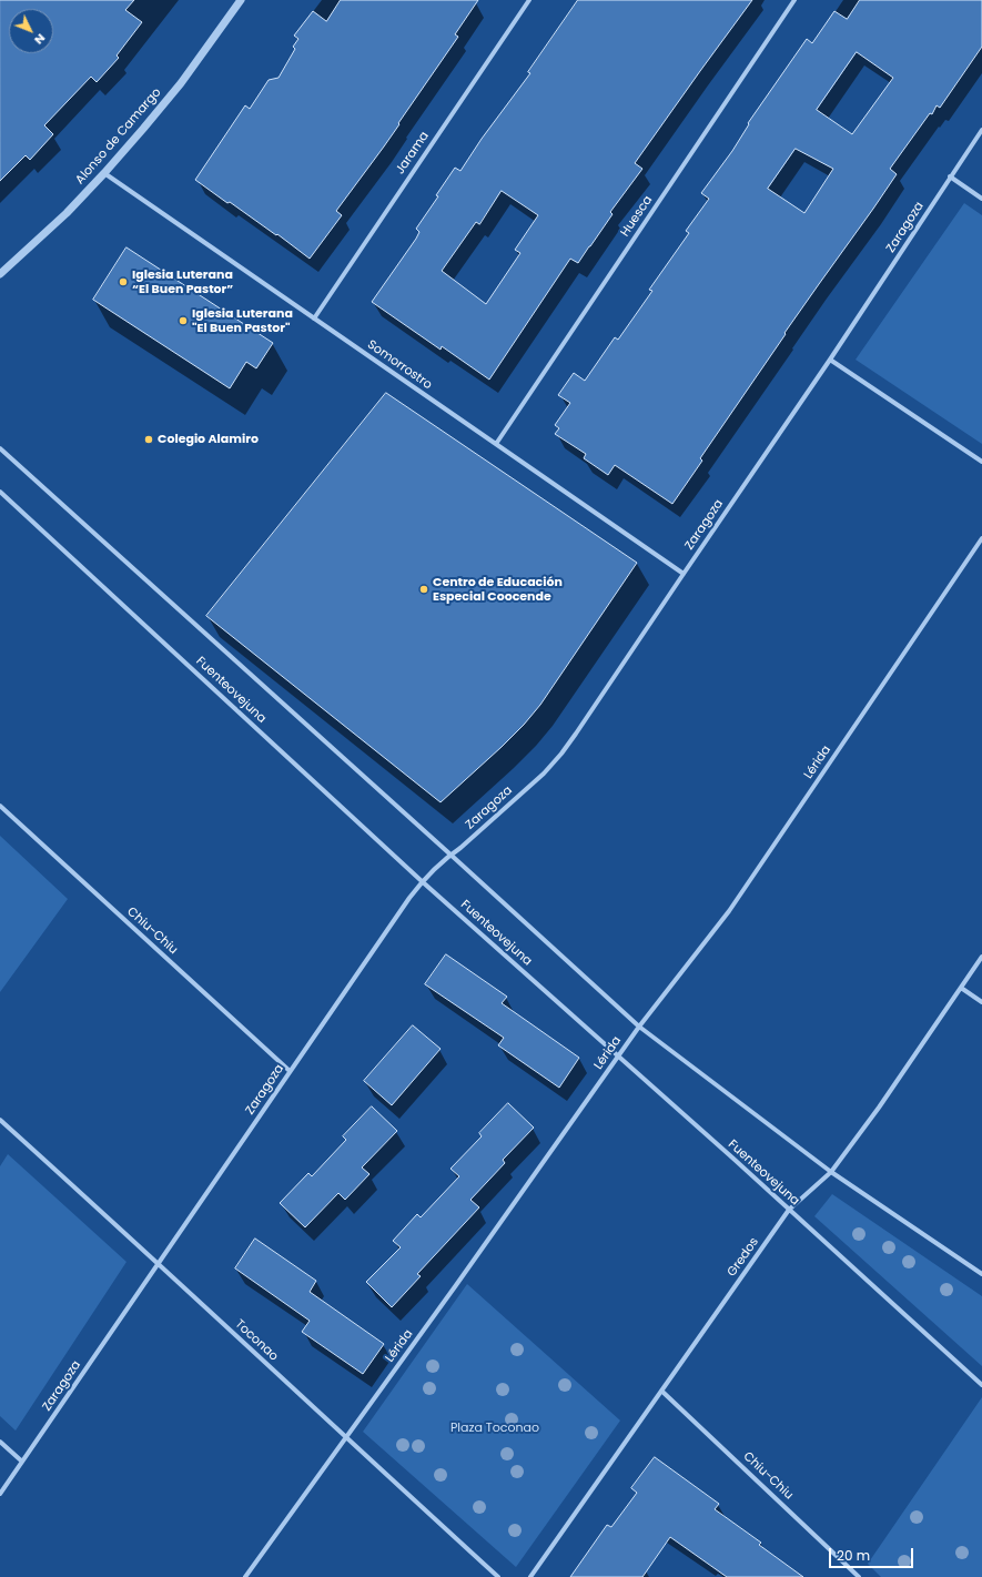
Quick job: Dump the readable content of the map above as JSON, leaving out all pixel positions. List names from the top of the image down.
{
  "streets": {
    "street": [
      "Alonso de Camargo",
      "Jarama",
      "Huesca",
      "Zaragoza",
      "Somorrostro",
      "Fuenteovejuna",
      "Lérida",
      "Chiu-Chiu",
      "Gredos",
      "Toconao"
    ]
  },
  "crossings": [
    ["Alonso de Camargo", "Somorrostro"],
    ["Jarama", "Somorrostro"],
    ["Huesca", "Somorrostro"],
    ["Zaragoza", "Somorrostro"],
    ["Zaragoza", "Fuenteovejuna"],
    ["Zaragoza", "Chiu-Chiu"],
    ["Zaragoza", "Toconao"],
    ["Fuenteovejuna", "Lérida"],
    ["Fuenteovejuna", "Gredos"],
    ["Lérida", "Toconao"],
    ["Chiu-Chiu", "Gredos"]
  ],
  "parks": ["Plaza Toconao"],
  "places": [
    "Iglesia Luterana “El Buen Pastor”",
    "Iglesia Luterana \"El Buen Pastor\"",
    "Colegio Alamiro",
    "Centro de Educación Especial Coocende"
  ],
  "scale_bar": "20 m",
  "north": "bottom right"
}
